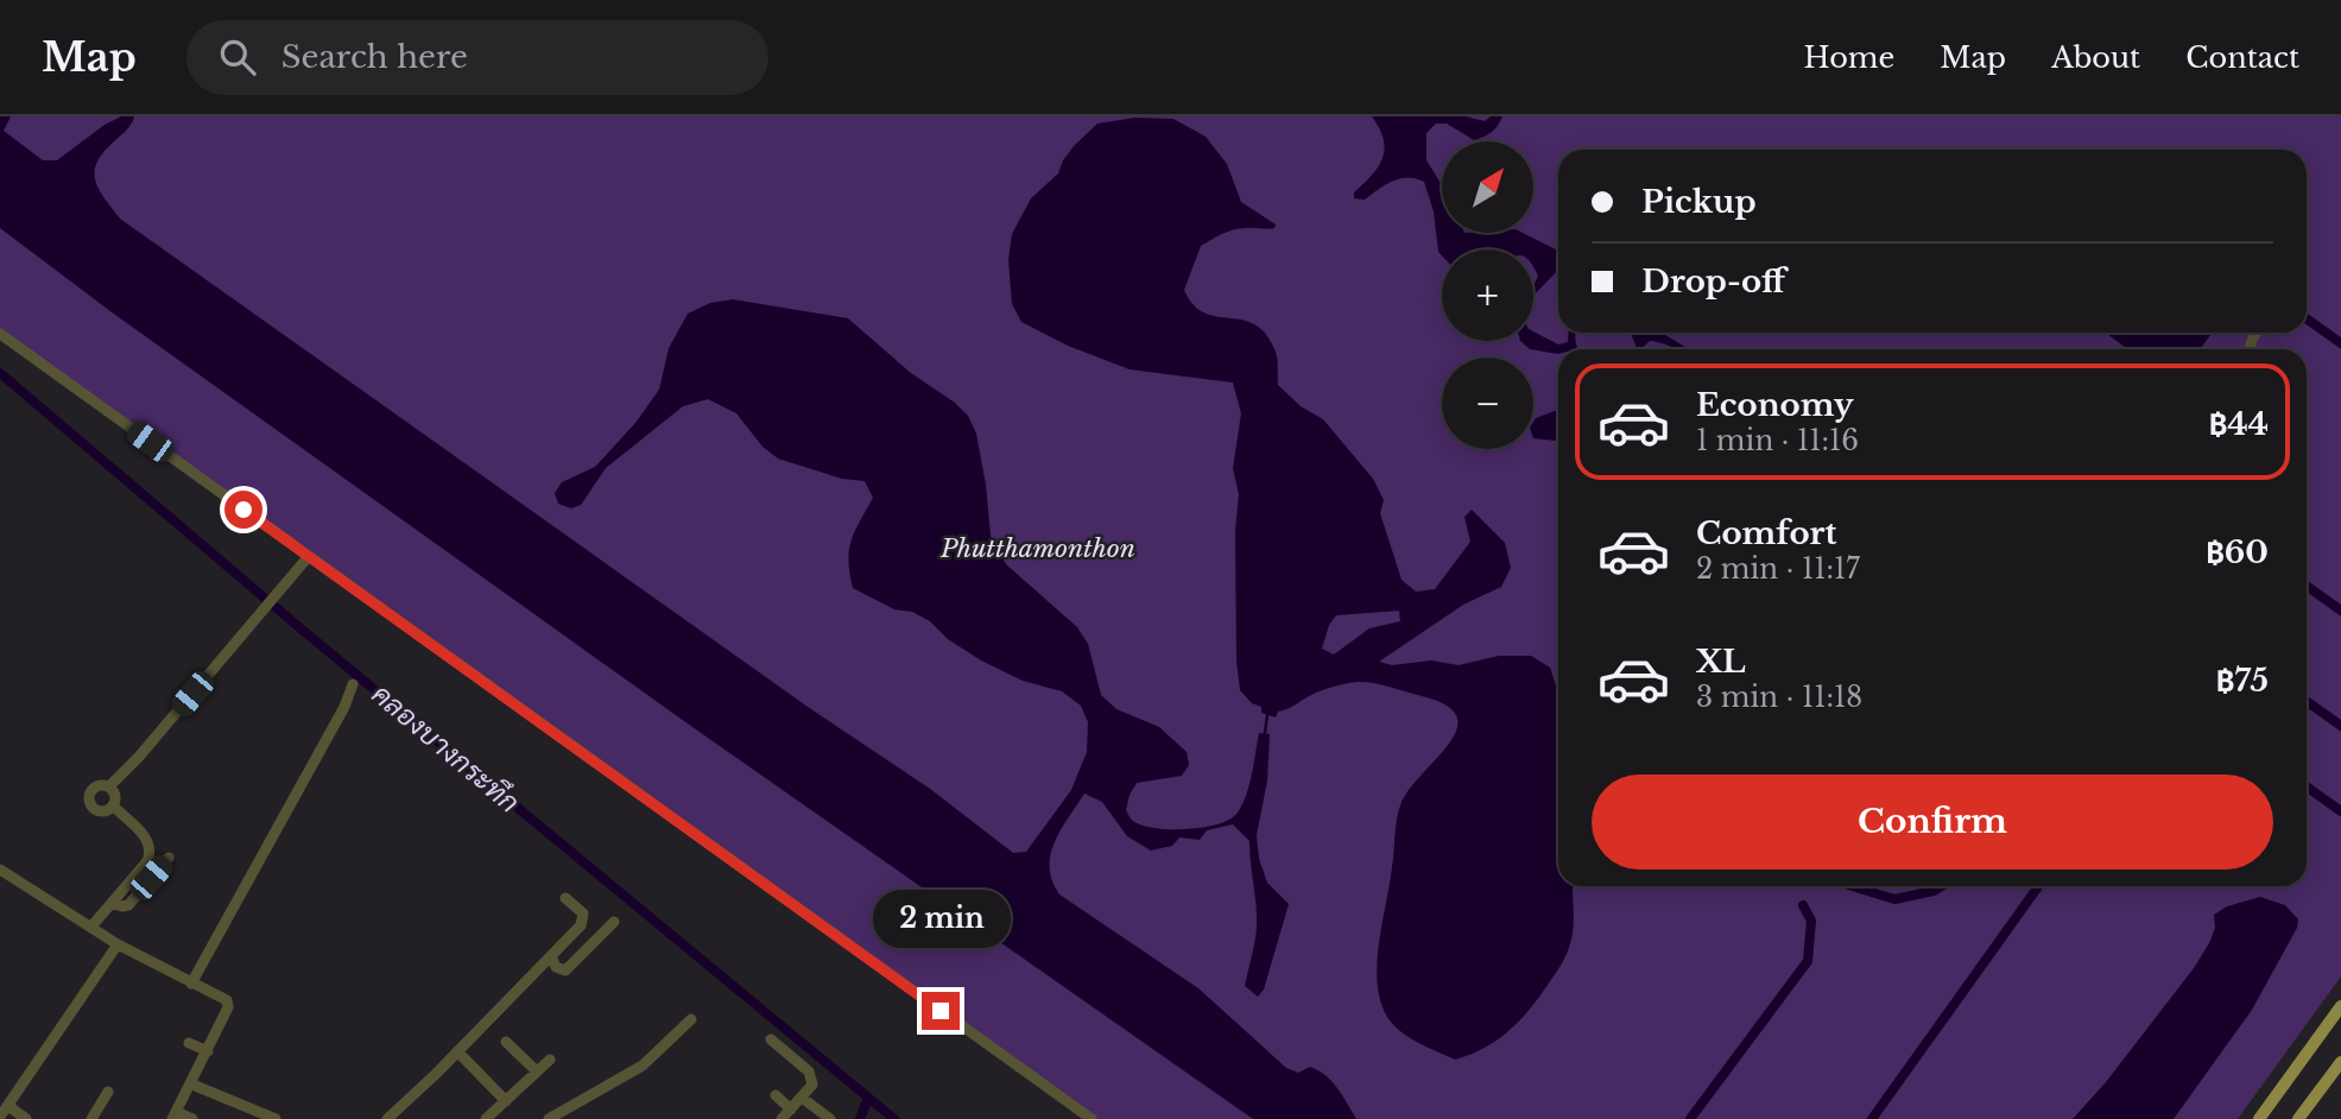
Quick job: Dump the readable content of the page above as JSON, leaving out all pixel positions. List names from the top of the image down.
{
  "water": ["คลองบางกระทึก"],
  "parks": ["Phutthamonthon"],
  "north": "top right",
  "page": {
    "header": "Map",
    "search": "Search here",
    "nav": [
      "Home",
      "Map",
      "About",
      "Contact"
    ],
    "map_buttons": ["+", "−"],
    "banner": ["Pickup", "Drop-off"],
    "list": [
      {
        "name": "Economy",
        "note": "1 min · 11:16",
        "value": "฿44"
      },
      {
        "name": "Comfort",
        "note": "2 min · 11:17",
        "value": "฿60"
      },
      {
        "name": "XL",
        "note": "3 min · 11:18",
        "value": "฿75"
      }
    ],
    "buttons": "Confirm",
    "bubble": "2 min"
  }
}
